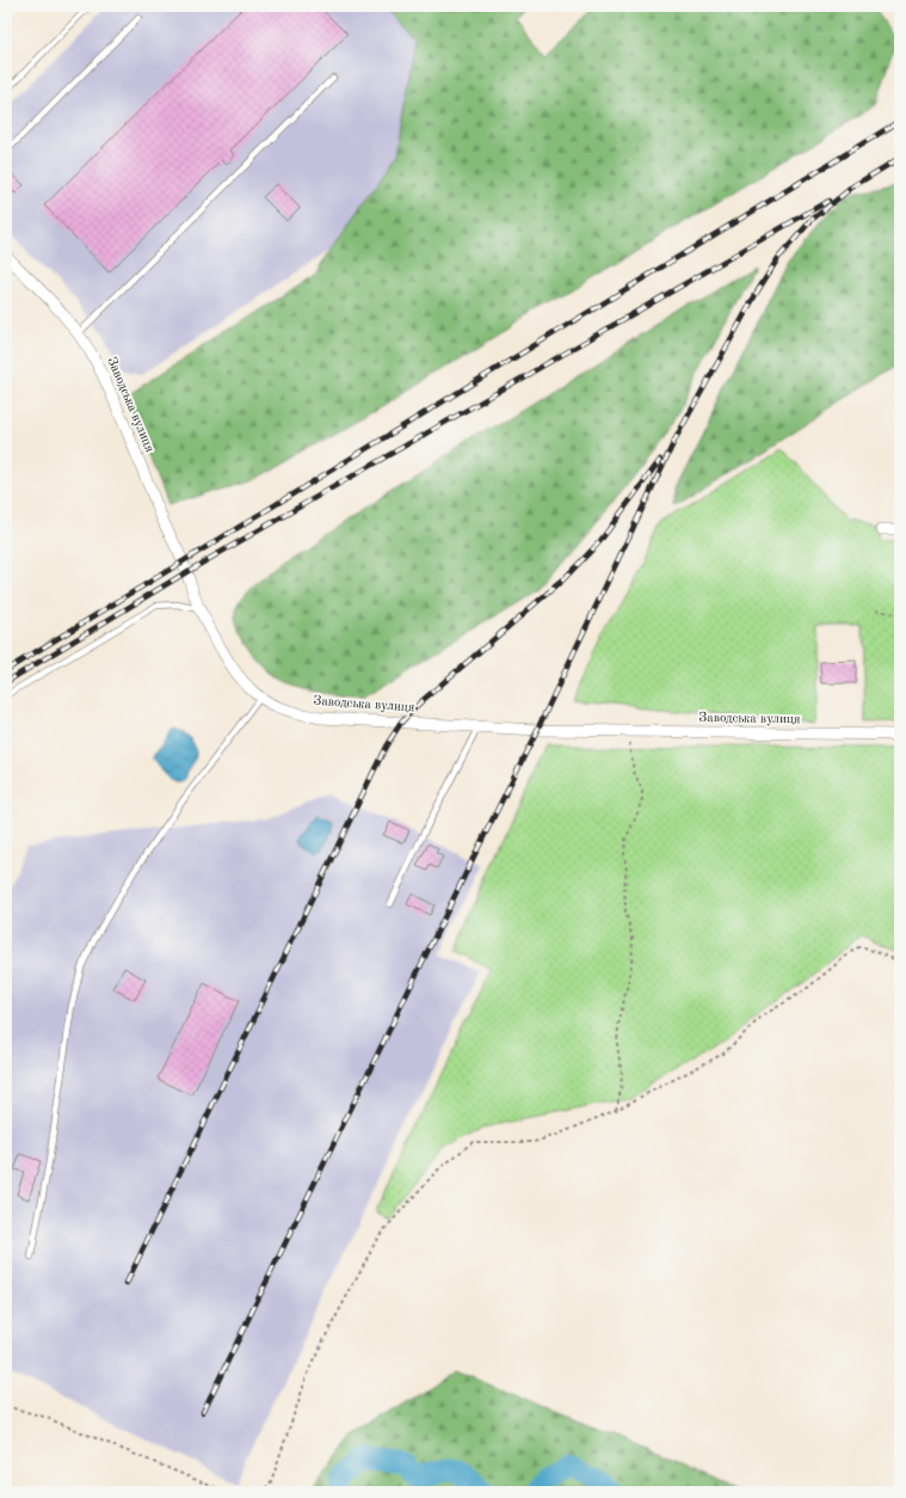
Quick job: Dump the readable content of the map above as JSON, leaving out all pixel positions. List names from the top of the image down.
{
  "streets": {
    "street": ["Заводська вулиця"]
  }
}
